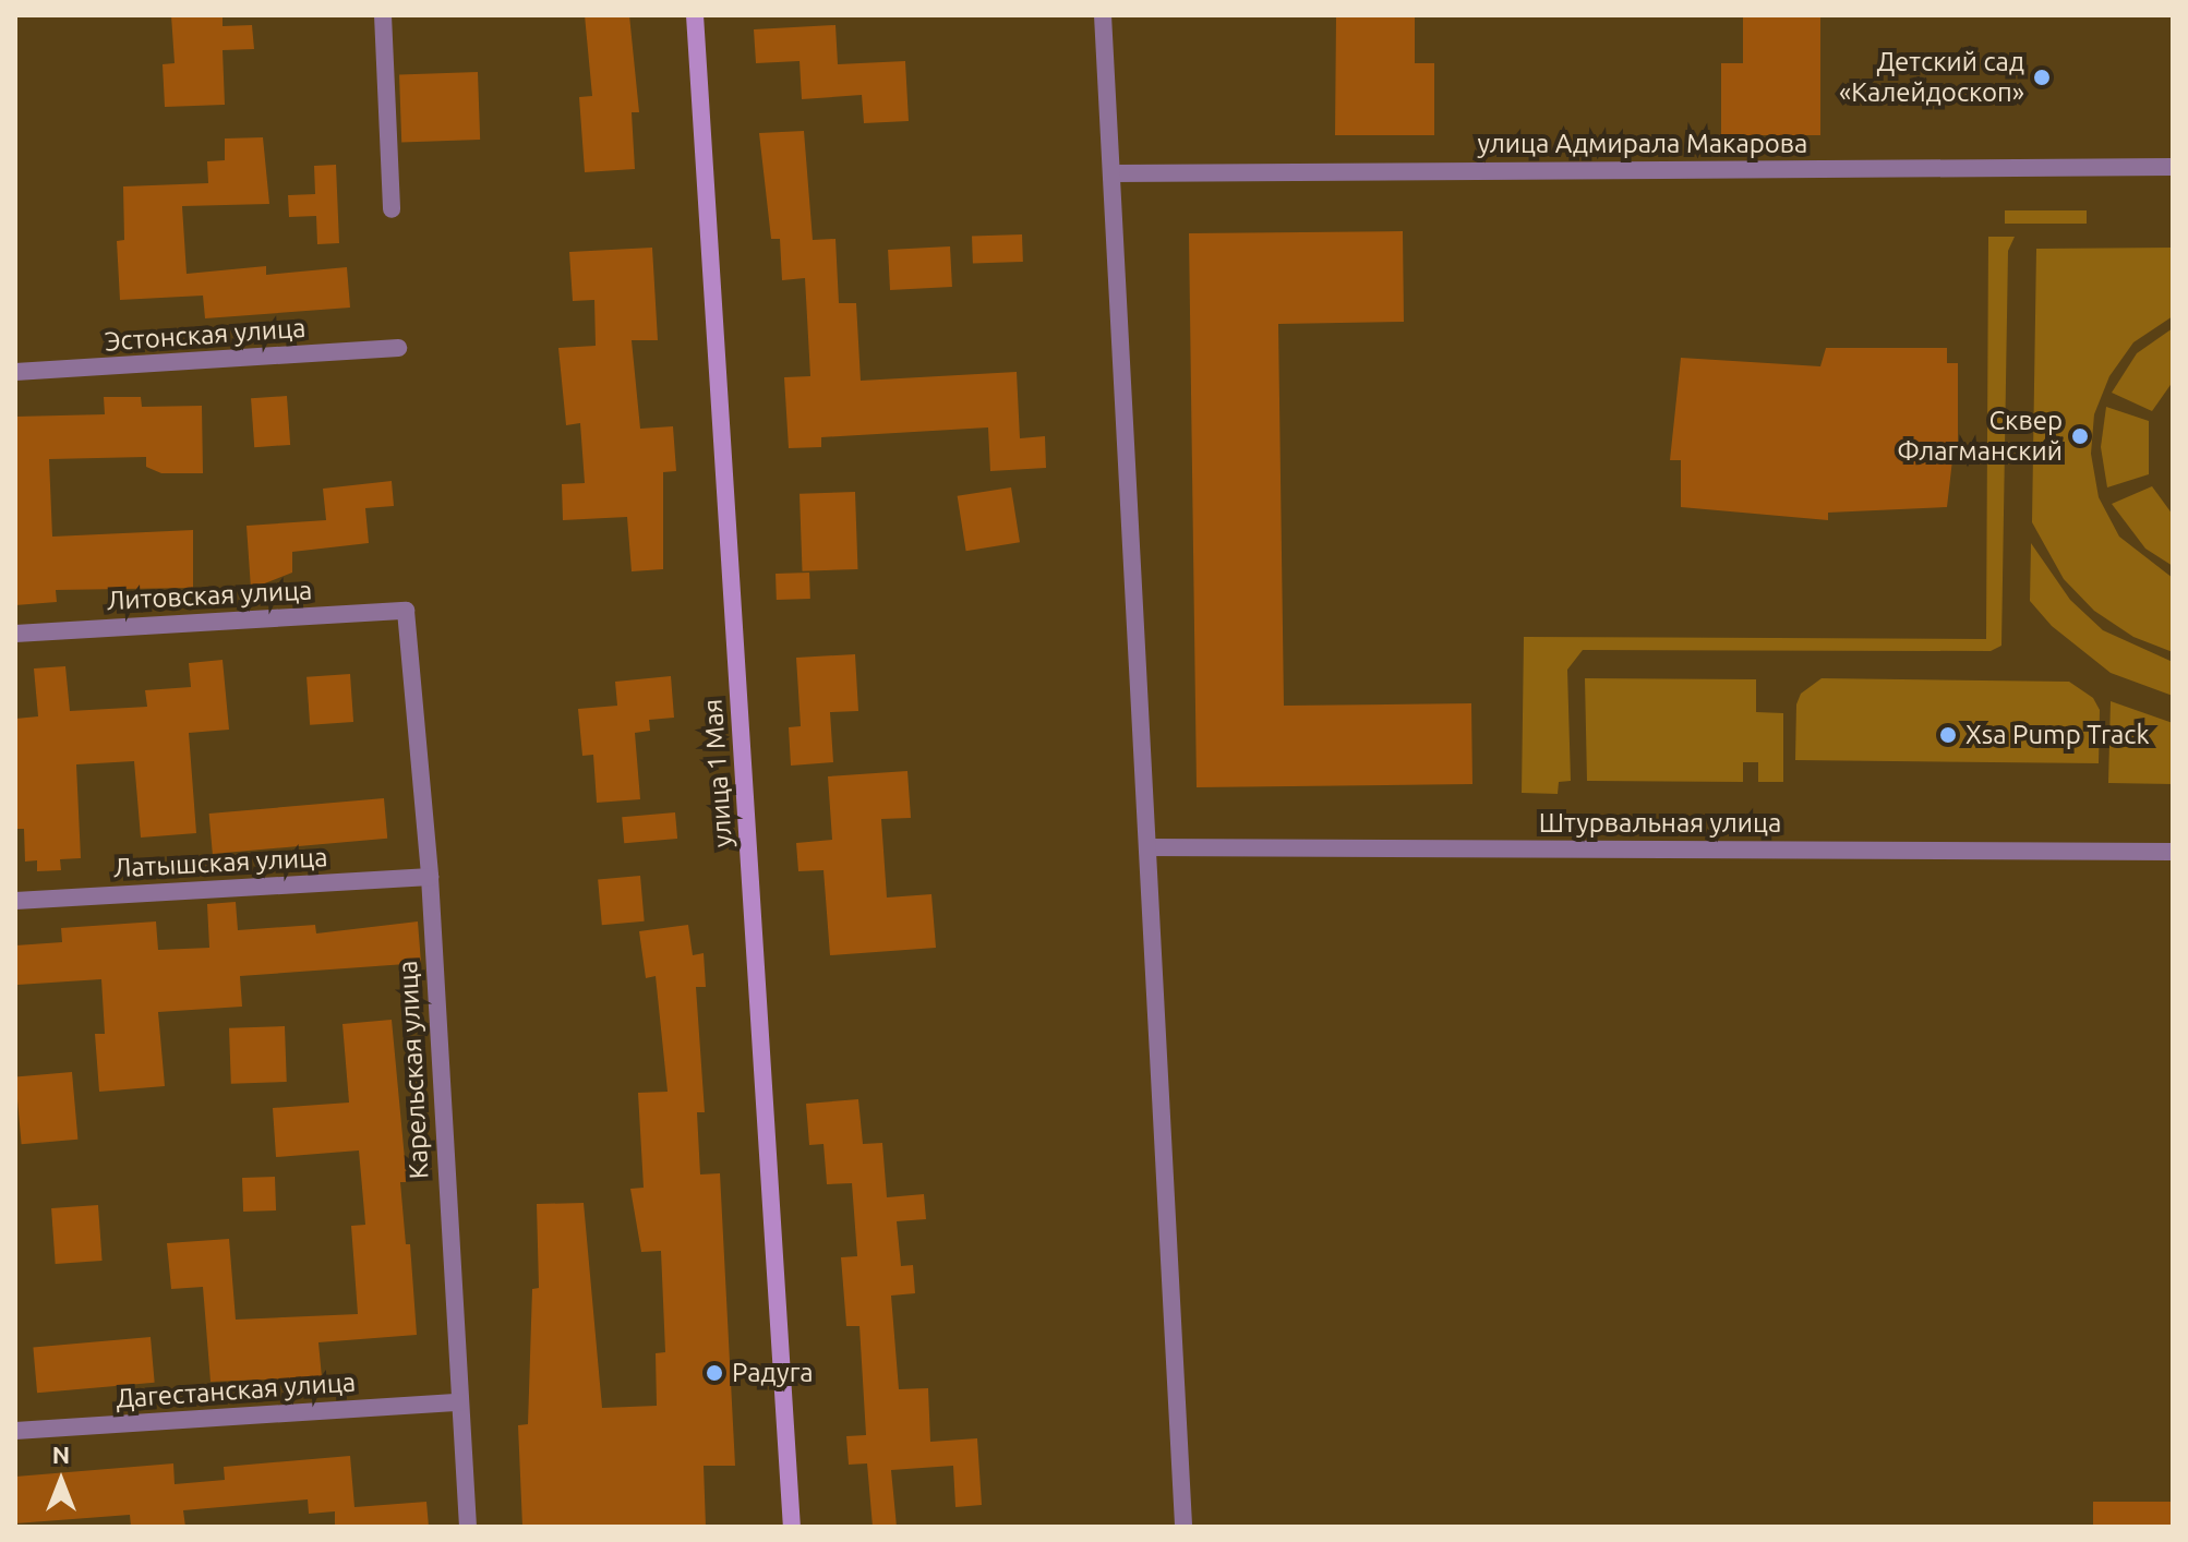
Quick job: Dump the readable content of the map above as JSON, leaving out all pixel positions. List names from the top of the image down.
{
  "streets": {
    "main road": ["улица 1 Мая"],
    "street": [
      "улица Адмирала Макарова",
      "Эстонская улица",
      "Литовская улица",
      "Штурвальная улица",
      "Латышская улица",
      "Карельская улица",
      "Дагестанская улица"
    ]
  },
  "crossings": [
    ["Литовская улица", "Карельская улица"],
    ["Латышская улица", "Карельская улица"],
    ["Карельская улица", "Дагестанская улица"]
  ],
  "places": [
    "Детский сад «Калейдоскоп»",
    "Сквер Флагманский",
    "Xsa Pump Track",
    "Радуга"
  ],
  "north": "top"
}
